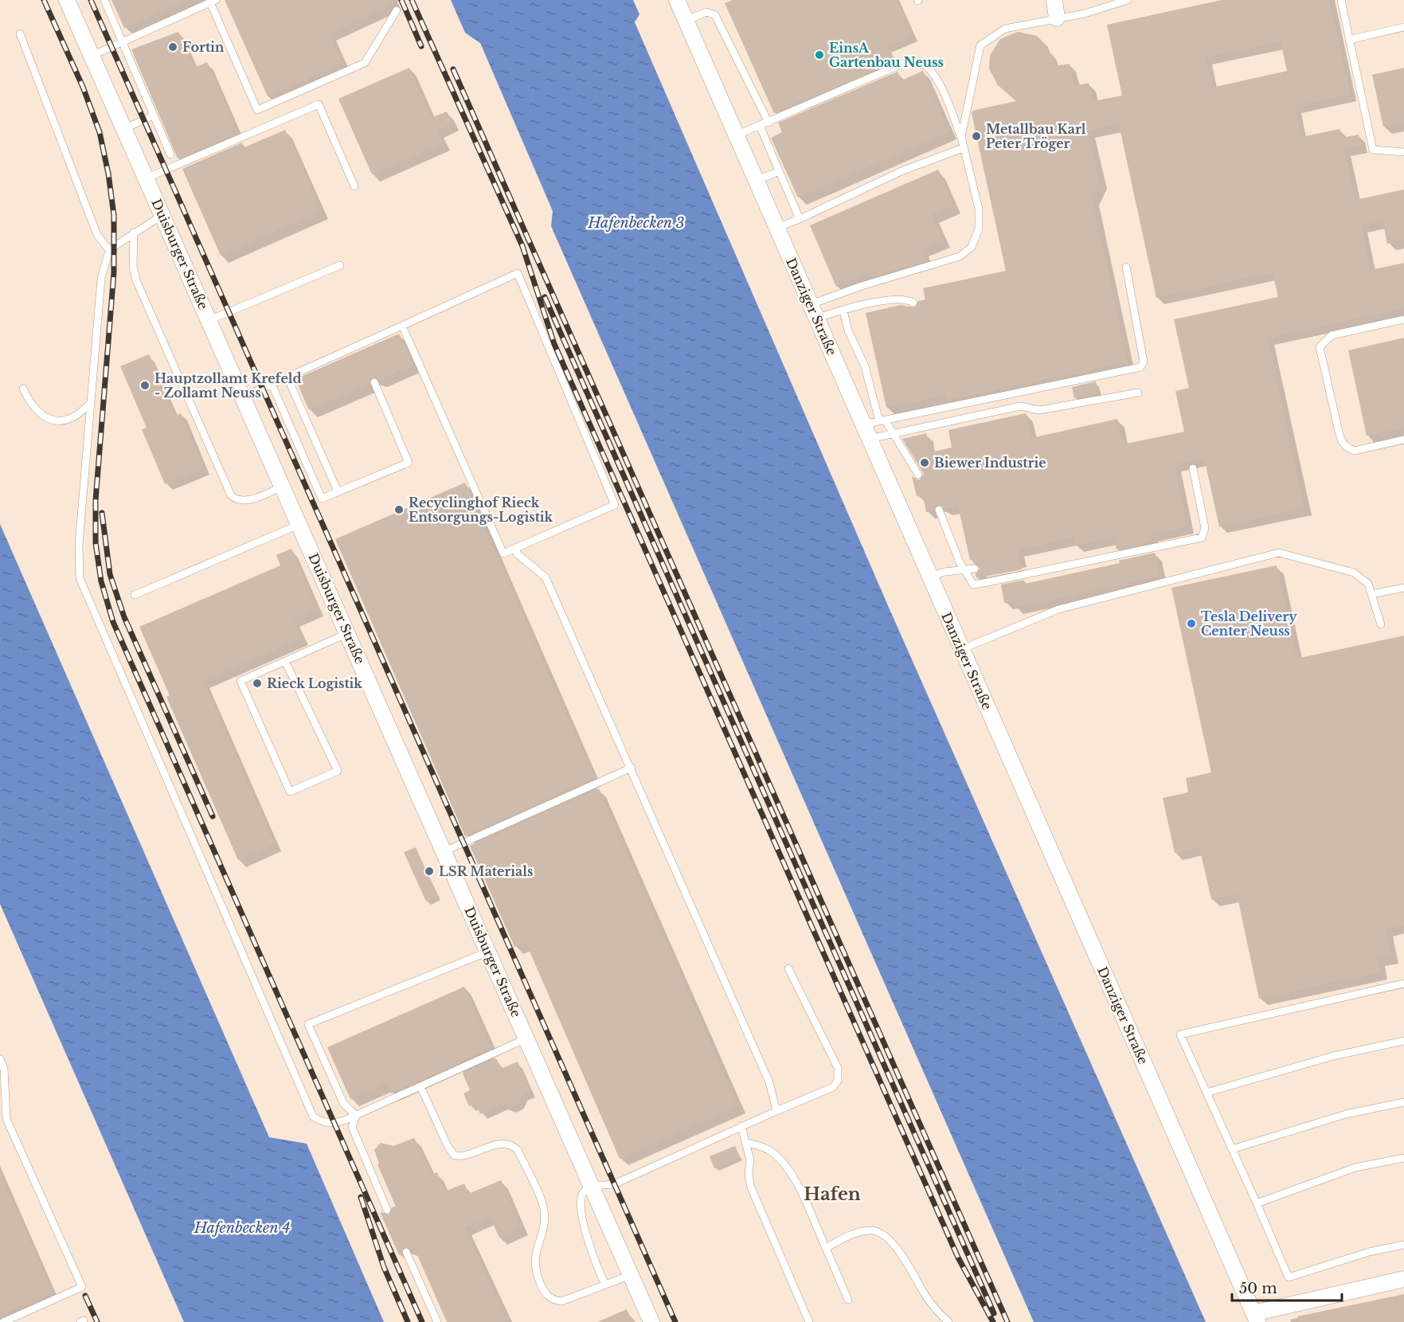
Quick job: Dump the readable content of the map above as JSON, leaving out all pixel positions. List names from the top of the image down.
{
  "streets": {
    "street": ["Duisburger Straße", "Danziger Straße"]
  },
  "districts": ["Hafen"],
  "water": ["Hafenbecken 3", "Hafenbecken 4"],
  "places": [
    "Fortin",
    "EinsA Gartenbau Neuss",
    "Metallbau Karl Peter Tröger",
    "Hauptzollamt Krefeld - Zollamt Neuss",
    "Biewer Industrie",
    "Recyclinghof Rieck Entsorgungs-Logistik",
    "Tesla Delivery Center Neuss",
    "Rieck Logistik",
    "LSR Materials"
  ],
  "scale_bar": "50 m"
}
